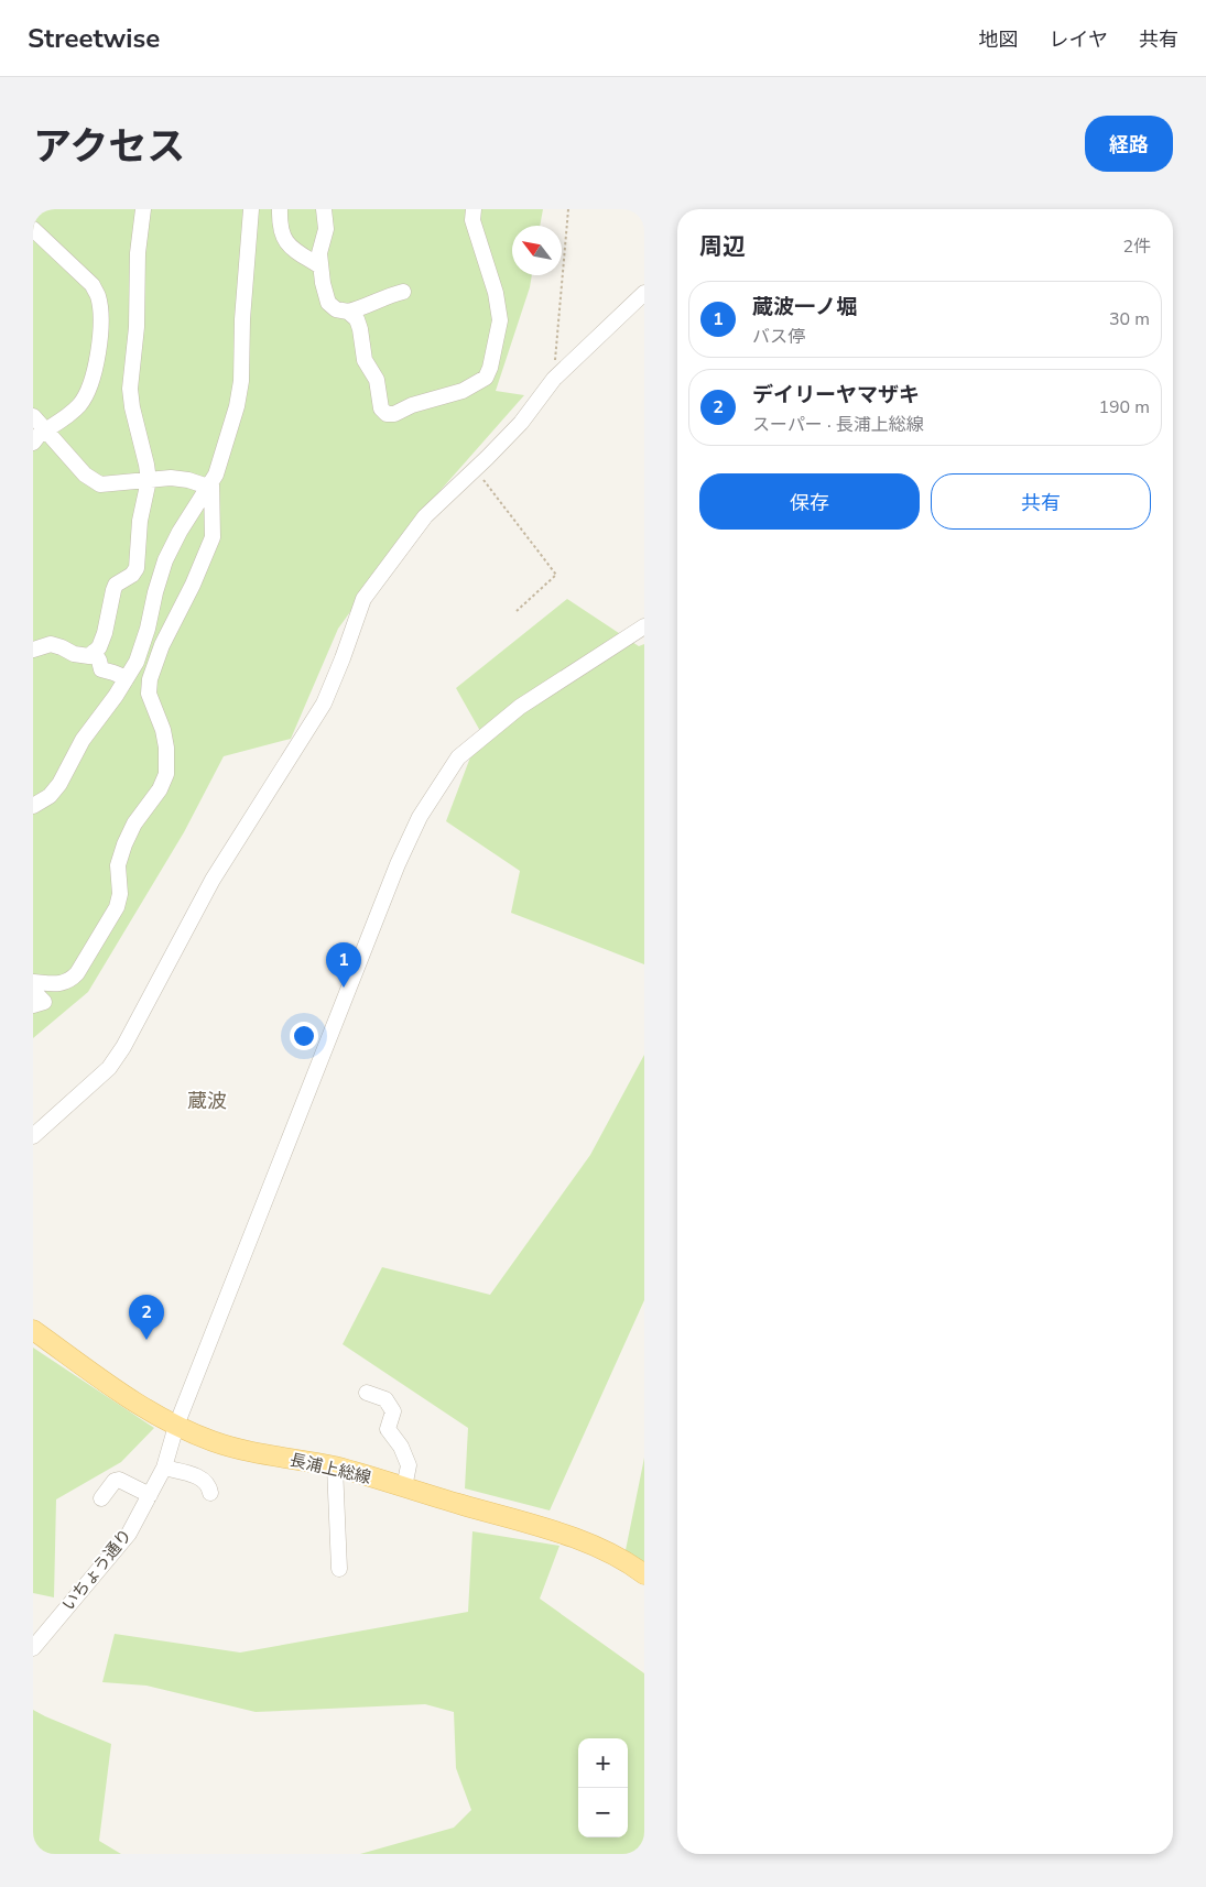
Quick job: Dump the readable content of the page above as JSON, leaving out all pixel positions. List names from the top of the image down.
{
  "streets": {
    "main road": ["長浦上総線"],
    "street": ["いちょう通り"]
  },
  "crossings": [
    ["長浦上総線", "いちょう通り"]
  ],
  "districts": ["蔵波"],
  "north": "top left",
  "page": {
    "header": "Streetwise",
    "nav": ["地図", "レイヤ", "共有"],
    "title": "アクセス",
    "buttons": [
      "経路",
      ["保存", "共有"]
    ],
    "heading": ["周辺", "2件"],
    "list": [
      {
        "mark": "1",
        "name": "蔵波一ノ堀",
        "note": "バス停",
        "value": "30 m"
      },
      {
        "mark": "2",
        "name": "デイリーヤマザキ",
        "note": "スーパー · 長浦上総線",
        "value": "190 m"
      }
    ],
    "pins": ["1", "2"],
    "map_buttons": ["+", "−"]
  }
}
